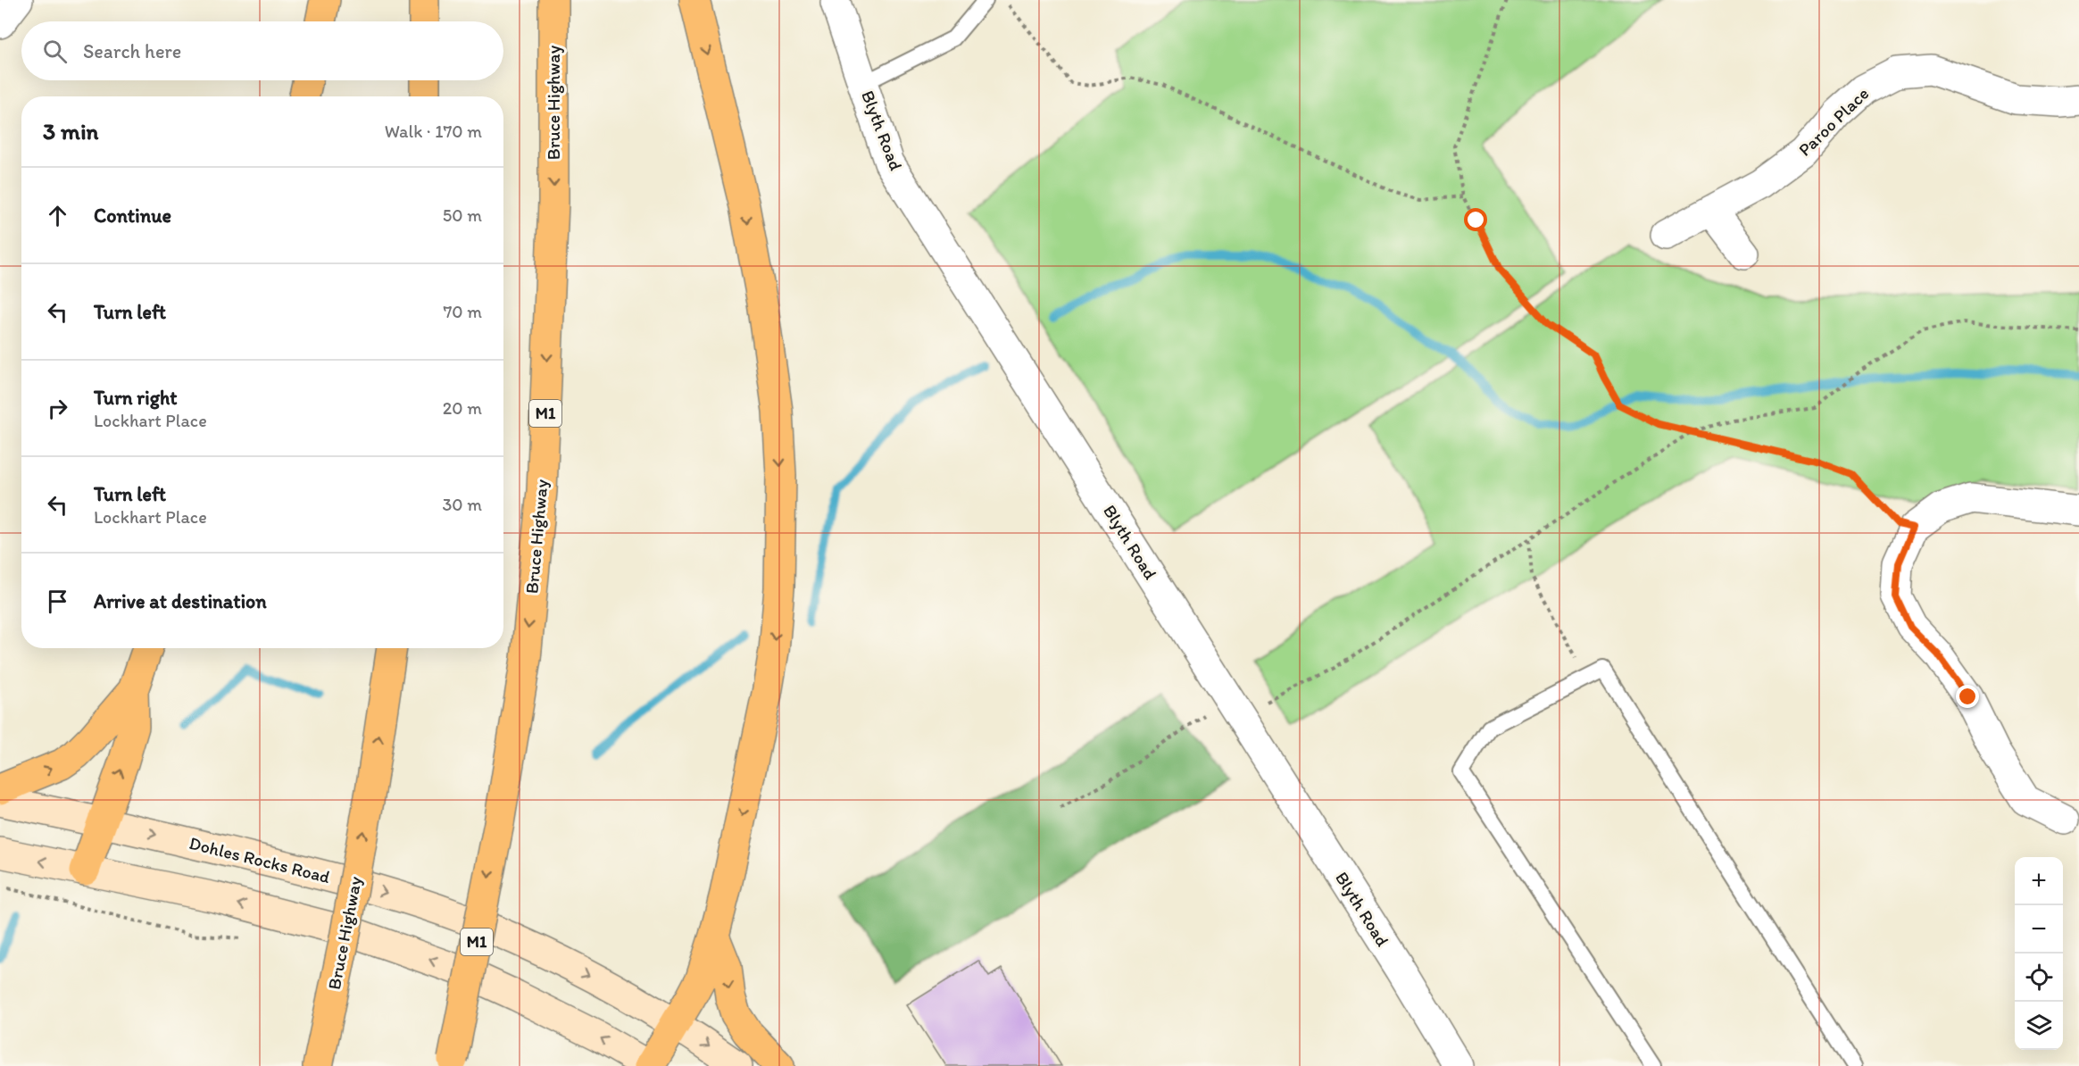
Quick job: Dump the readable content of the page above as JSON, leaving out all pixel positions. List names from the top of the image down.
{
  "streets": {
    "highway": ["Bruce Highway", "M1"],
    "main road": ["Dohles Rocks Road"],
    "street": ["Paroo Place", "Blyth Road"]
  },
  "page": {
    "search": "Search here",
    "heading": ["3 min", "Walk · 170 m"],
    "list": [
      ["Continue", "50 m"],
      ["Turn left", "70 m"],
      ["Turn right", "Lockhart Place", "20 m"],
      ["Turn left", "Lockhart Place", "30 m"],
      "Arrive at destination"
    ],
    "map_buttons": ["+", "−"]
  }
}
